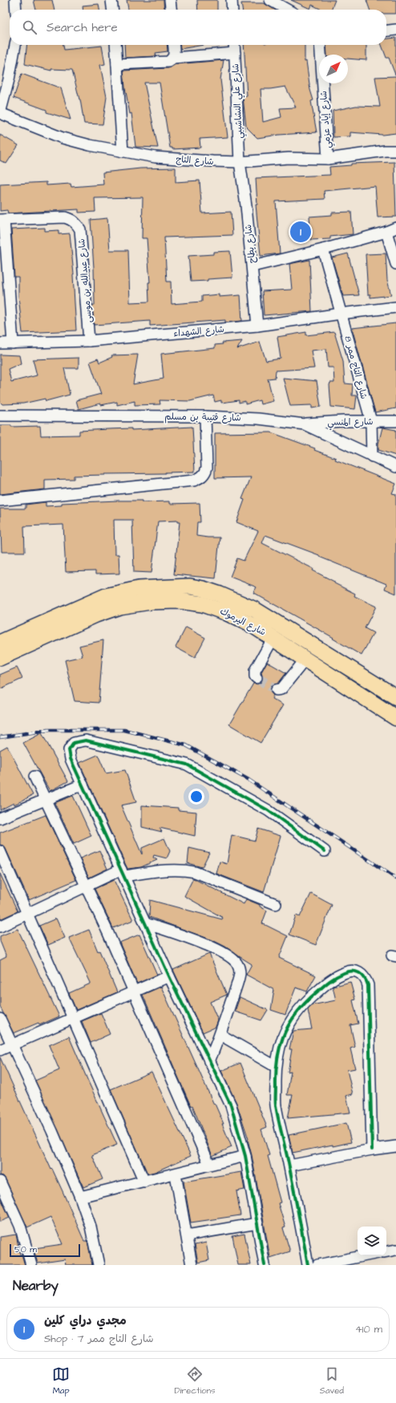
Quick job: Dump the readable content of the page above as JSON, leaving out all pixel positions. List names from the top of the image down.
{
  "streets": {
    "highway": ["شارع اليرموك"],
    "street": [
      "شارع علي النشاشيبي",
      "شارع إياد عزمي",
      "شارع التاج",
      "شارع يطاح",
      "شارع عبدالله بن موسى",
      "شارع الشهداء",
      "شارع التاج ممر 8",
      "شارع قتيبة بن مسلم",
      "شارع المنسي"
    ]
  },
  "crossings": [
    ["شارع علي النشاشيبي", "شارع التاج"],
    ["شارع علي النشاشيبي", "شارع يطاح"],
    ["شارع إياد عزمي", "شارع التاج"],
    ["شارع التاج", "شارع يطاح"],
    ["شارع يطاح", "شارع الشهداء"],
    ["شارع عبدالله بن موسى", "شارع الشهداء"],
    ["شارع الشهداء", "شارع التاج ممر 8"],
    ["شارع التاج ممر 8", "شارع قتيبة بن مسلم"],
    ["شارع التاج ممر 8", "شارع المنسي"],
    ["شارع قتيبة بن مسلم", "شارع المنسي"]
  ],
  "scale_bar": "50 m",
  "north": "top right",
  "page": {
    "search": "Search here",
    "pins": "1",
    "scale": "50 m",
    "heading": "Nearby",
    "list": [
      {
        "mark": "1",
        "name": "مجدي دراي كلين",
        "note": "Shop · شارع التاج ممر 7",
        "value": "410 m"
      }
    ],
    "nav": ["Map", "Directions", "Saved"]
  }
}
